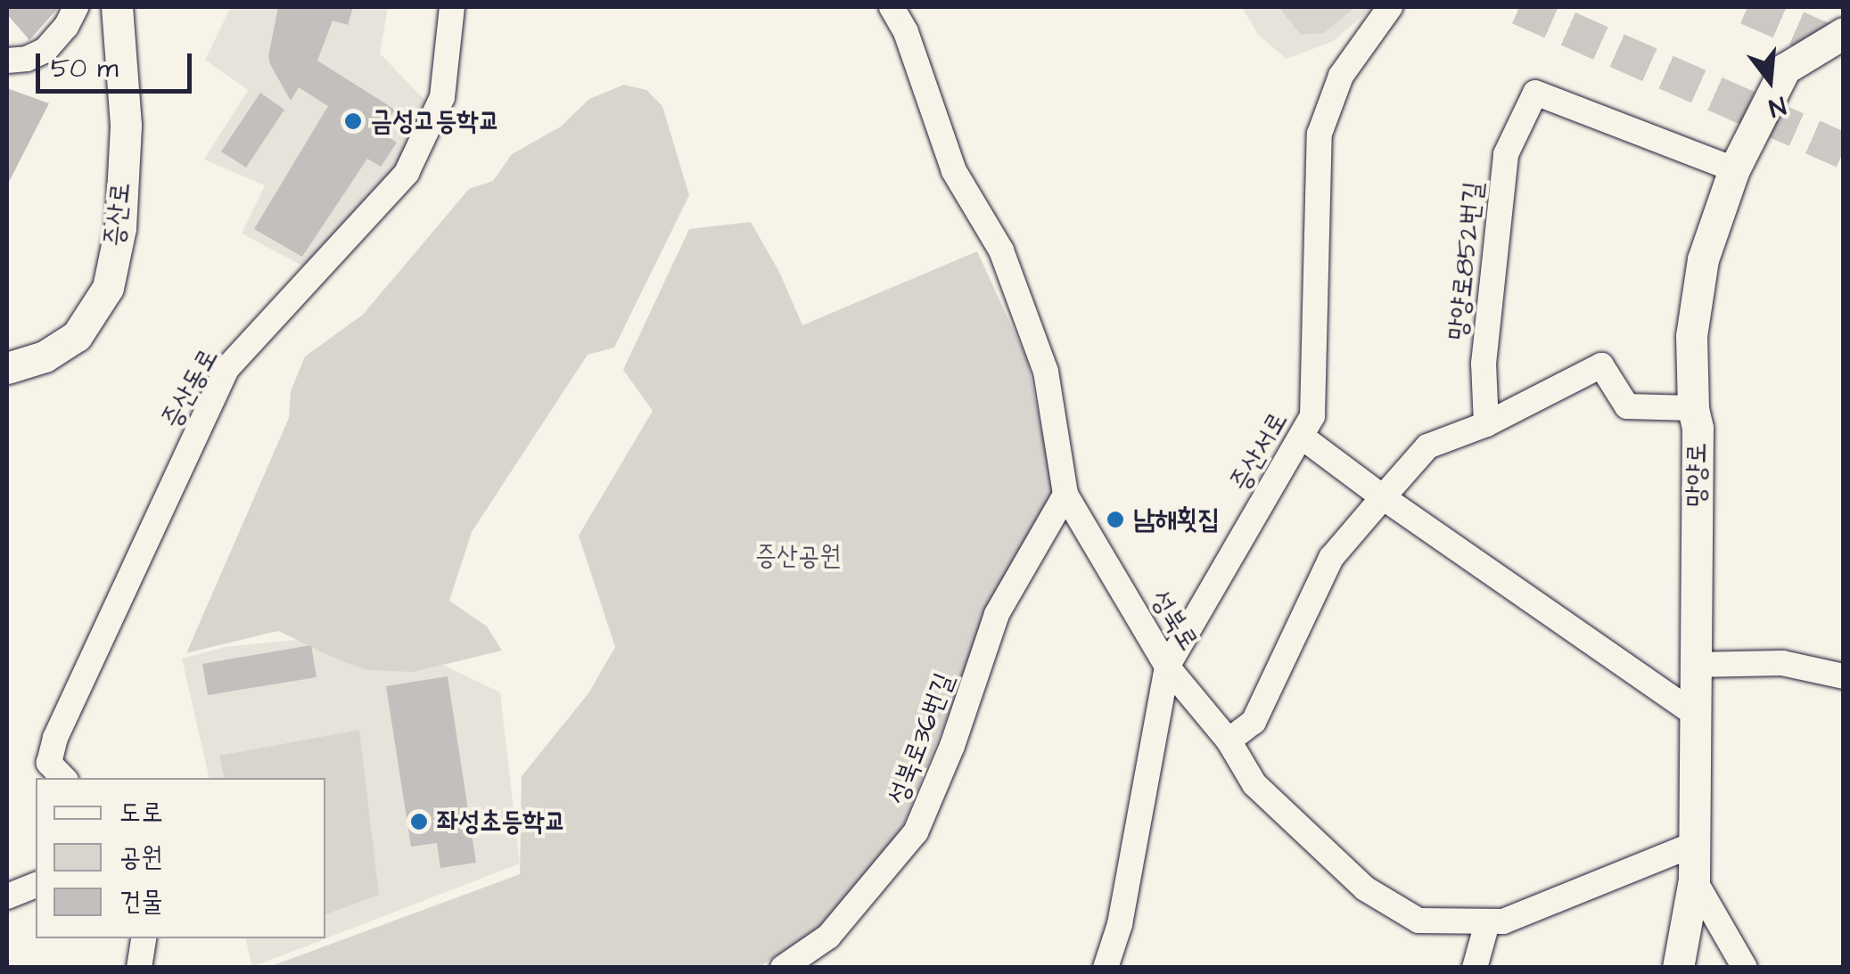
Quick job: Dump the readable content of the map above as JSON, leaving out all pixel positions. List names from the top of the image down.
{
  "streets": {
    "main road": ["증산로", "망양로"],
    "street": [
      "망양로852번길",
      "증산동로",
      "증산서로",
      "성북로",
      "성북로36번길"
    ]
  },
  "crossings": [
    ["망양로852번길", "망양로"],
    ["증산서로", "성북로"],
    ["망양로", "성북로"],
    ["성북로", "성북로36번길"]
  ],
  "parks": ["증산공원"],
  "places": ["금성고등학교", "남해횟집", "좌성초등학교"],
  "legend": ["도로", "공원", "건물"],
  "scale_bar": "50 m",
  "north": "bottom"
}
